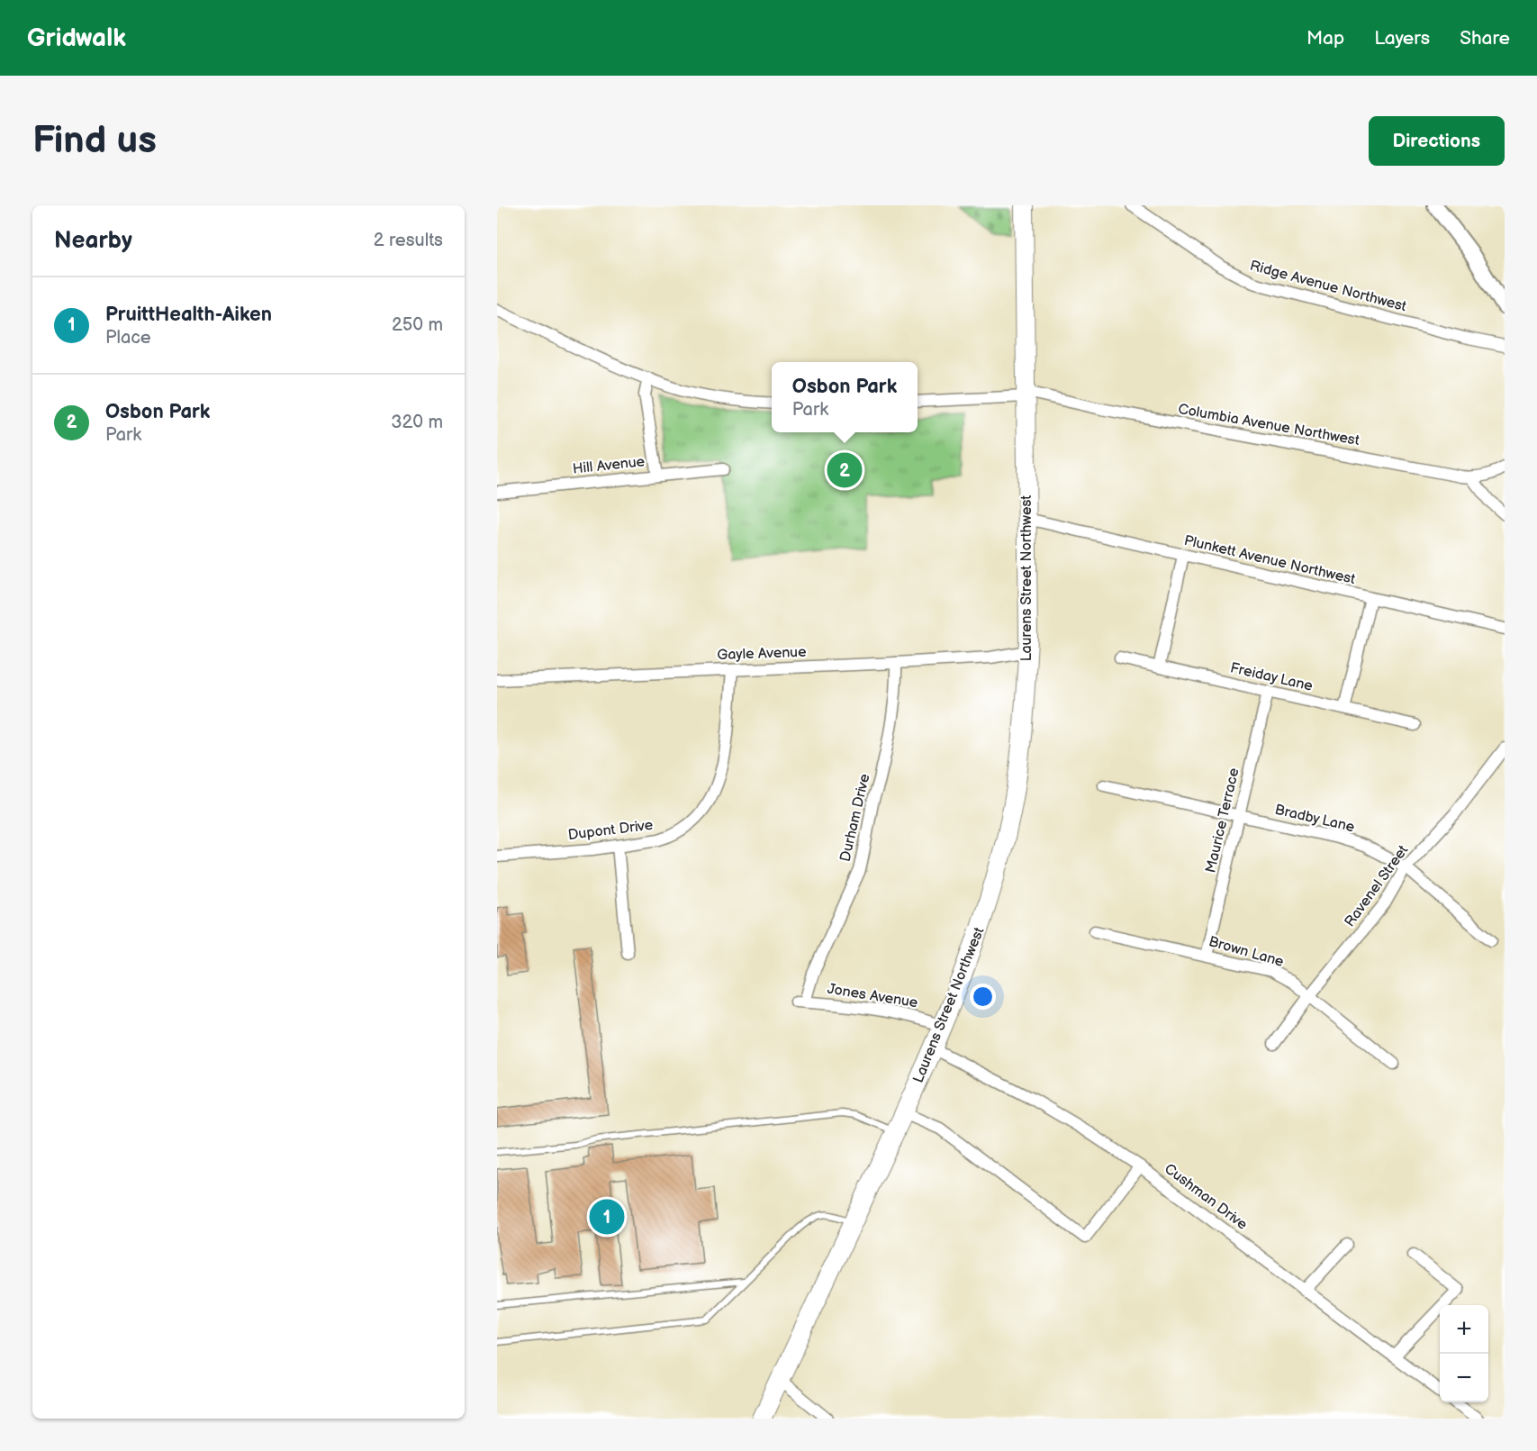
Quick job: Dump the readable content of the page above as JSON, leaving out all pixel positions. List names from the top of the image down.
{
  "streets": {
    "main road": ["Laurens Street Northwest"],
    "street": [
      "Ridge Avenue Northwest",
      "Columbia Avenue Northwest",
      "Hill Avenue",
      "Plunkett Avenue Northwest",
      "Gayle Avenue",
      "Freiday Lane",
      "Durham Drive",
      "Bradby Lane",
      "Maurice Terrace",
      "Dupont Drive",
      "Ravenel Street",
      "Brown Lane",
      "Jones Avenue",
      "Cushman Drive"
    ]
  },
  "crossings": [
    ["Columbia Avenue Northwest", "Laurens Street Northwest"],
    ["Plunkett Avenue Northwest", "Laurens Street Northwest"],
    ["Laurens Street Northwest", "Gayle Avenue"],
    ["Laurens Street Northwest", "Jones Avenue"],
    ["Laurens Street Northwest", "Cushman Drive"],
    ["Gayle Avenue", "Durham Drive"],
    ["Gayle Avenue", "Dupont Drive"],
    ["Freiday Lane", "Maurice Terrace"],
    ["Durham Drive", "Jones Avenue"],
    ["Bradby Lane", "Maurice Terrace"],
    ["Bradby Lane", "Ravenel Street"],
    ["Maurice Terrace", "Brown Lane"],
    ["Ravenel Street", "Brown Lane"]
  ],
  "page": {
    "header": "Gridwalk",
    "nav": ["Map", "Layers", "Share"],
    "buttons": "Directions",
    "title": "Find us",
    "heading": ["Nearby", "2 results"],
    "list": [
      {
        "mark": "1",
        "name": "PruittHealth-Aiken",
        "note": "Place",
        "value": "250 m"
      },
      {
        "mark": "2",
        "name": "Osbon Park",
        "note": "Park",
        "value": "320 m"
      }
    ],
    "popup": ["Osbon Park", "Park"],
    "pins": ["2", "1"],
    "map_buttons": ["+", "−"]
  }
}
